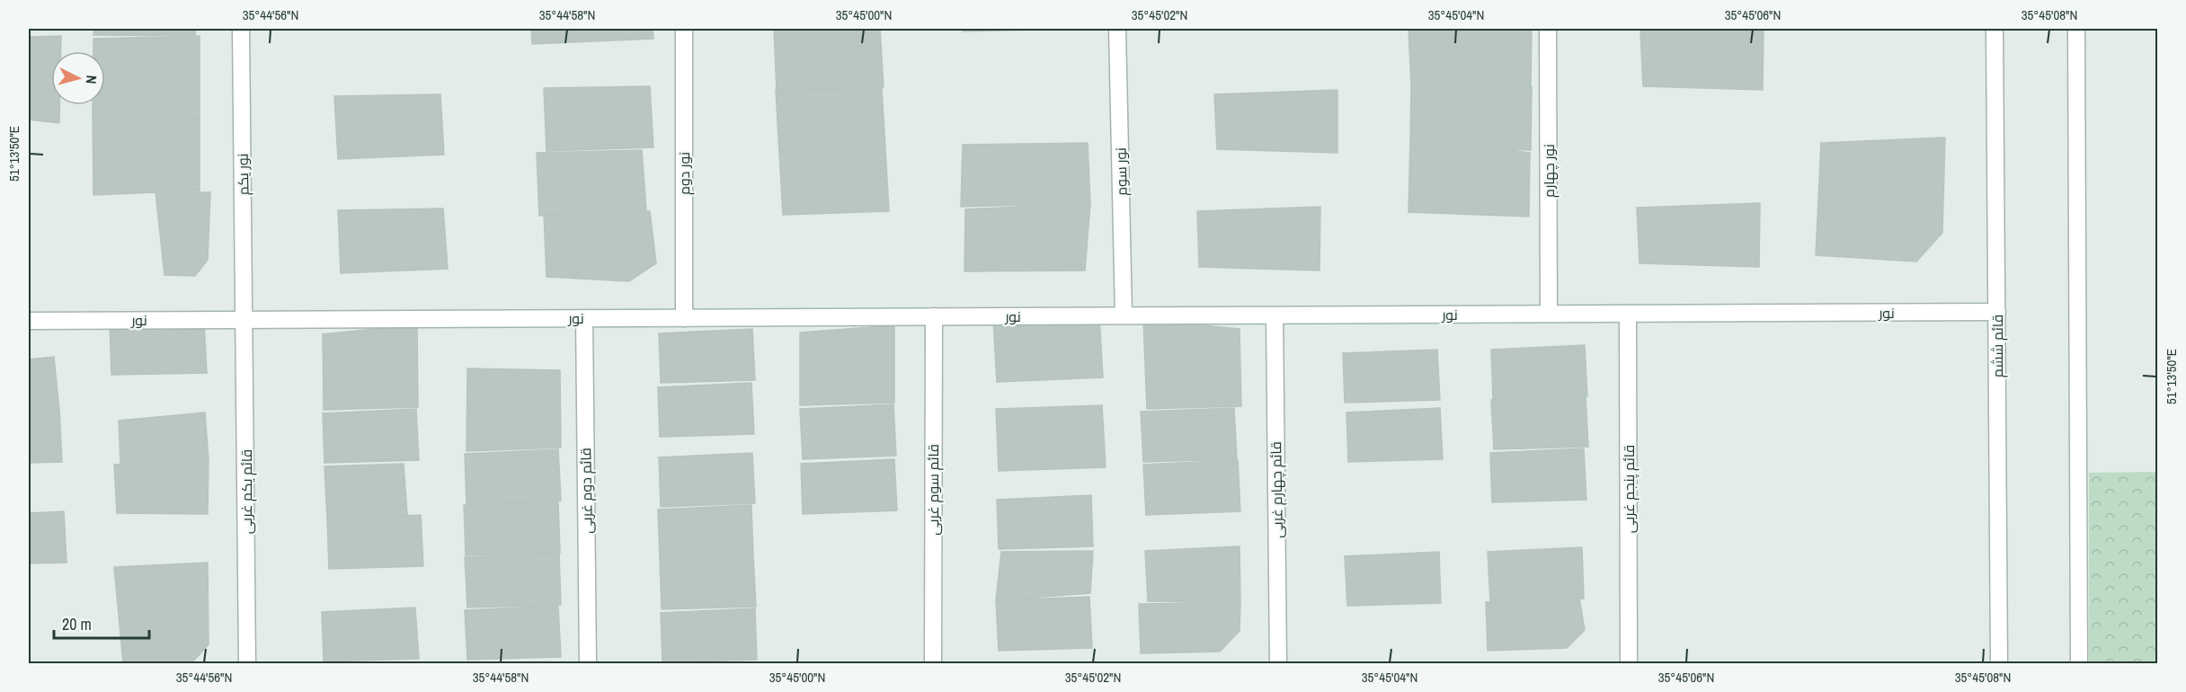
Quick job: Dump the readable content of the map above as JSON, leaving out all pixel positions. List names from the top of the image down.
{
  "streets": {
    "street": [
      "نور چهارم",
      "نور سوم",
      "نور دوم",
      "نور یکم",
      "نور",
      "قائم ششم",
      "قائم پنجم غربی",
      "قائم سوم غربی",
      "قائم چهارم غربی",
      "قائم دوم غربی",
      "قائم یکم غربی"
    ]
  },
  "crossings": [
    ["نور چهارم", "نور"],
    ["نور سوم", "نور"],
    ["نور دوم", "نور"],
    ["نور یکم", "نور"],
    ["نور یکم", "قائم یکم غربی"],
    ["نور", "قائم ششم"],
    ["نور", "قائم پنجم غربی"],
    ["نور", "قائم سوم غربی"],
    ["نور", "قائم چهارم غربی"],
    ["نور", "قائم دوم غربی"],
    ["نور", "قائم یکم غربی"]
  ],
  "scale_bar": "20 m",
  "north": "right",
  "coordinates": [
    "35°44'56\"N",
    "35°44'58\"N",
    "35°45'00\"N",
    "35°45'02\"N",
    "35°45'04\"N",
    "35°45'06\"N",
    "35°45'08\"N",
    "51°13'50\"E"
  ]
}
